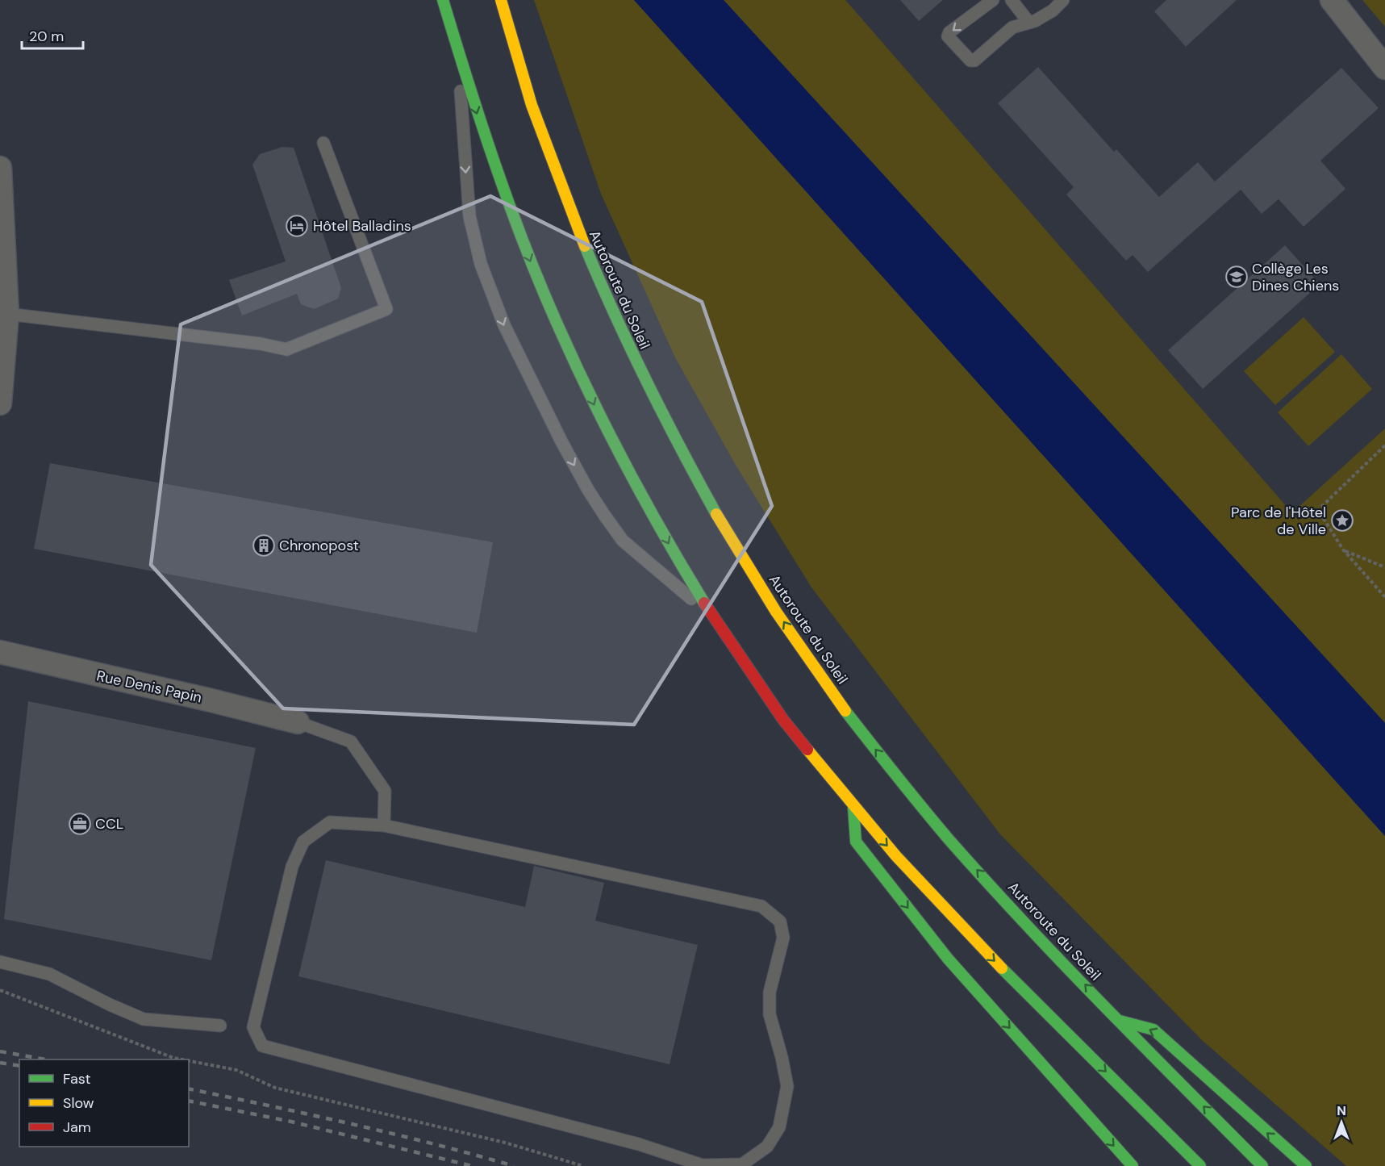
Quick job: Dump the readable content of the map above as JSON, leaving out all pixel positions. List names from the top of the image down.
{
  "streets": {
    "highway": ["Autoroute du Soleil"],
    "street": ["Rue Denis Papin"]
  },
  "places": {
    "hotel": ["Hôtel Balladins"],
    "school or university": ["Collège Les Dines Chiens"],
    "place": ["Parc de l'Hôtel de Ville"],
    "building": ["Chronopost"],
    "office": ["CCL"]
  },
  "legend": ["Fast", "Slow", "Jam"],
  "scale_bar": "20 m",
  "north": "top"
}
